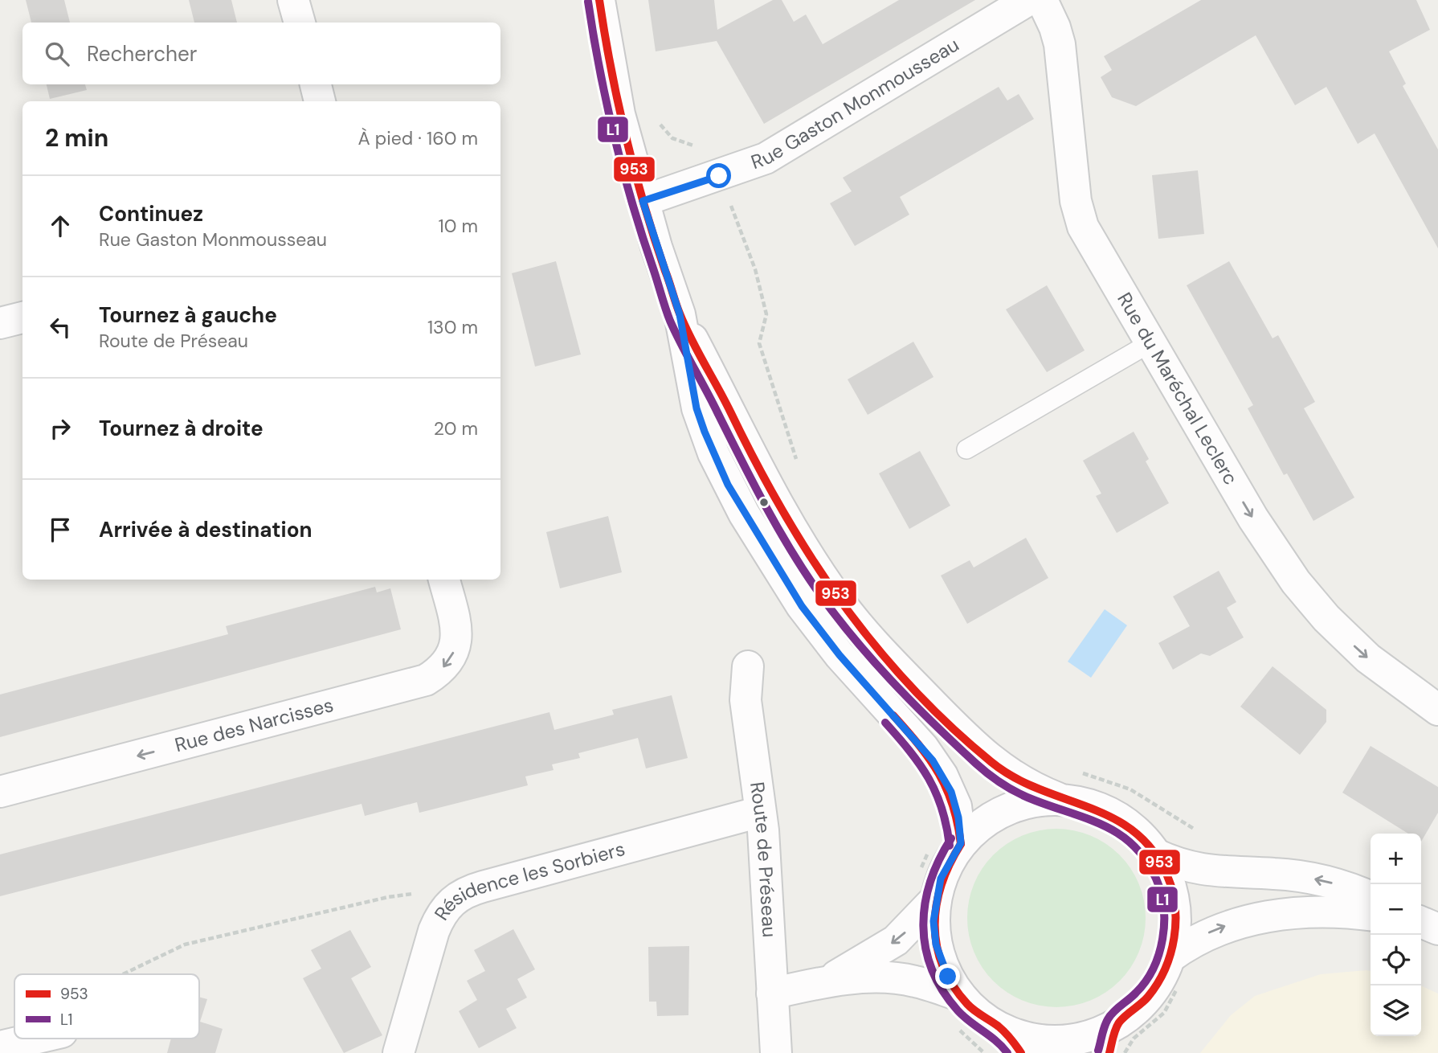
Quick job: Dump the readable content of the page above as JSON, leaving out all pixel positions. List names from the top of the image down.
{
  "streets": {
    "street": [
      "Rue Gaston Monmousseau",
      "Rue du Maréchal Leclerc",
      "Rue des Narcisses",
      "Route de Préseau",
      "Résidence les Sorbiers"
    ]
  },
  "crossings": [
    ["Route de Préseau", "Résidence les Sorbiers"]
  ],
  "one_way": ["Rue du Maréchal Leclerc", "Rue des Narcisses"],
  "lines": ["transit line 953", "transit line L1"],
  "legend": ["953", "L1"],
  "page": {
    "search": "Rechercher",
    "heading": ["2 min", "À pied · 160 m"],
    "list": [
      ["Continuez", "Rue Gaston Monmousseau", "10 m"],
      ["Tournez à gauche", "Route de Préseau", "130 m"],
      ["Tournez à droite", "20 m"],
      "Arrivée à destination"
    ],
    "map_buttons": ["+", "−"]
  }
}
